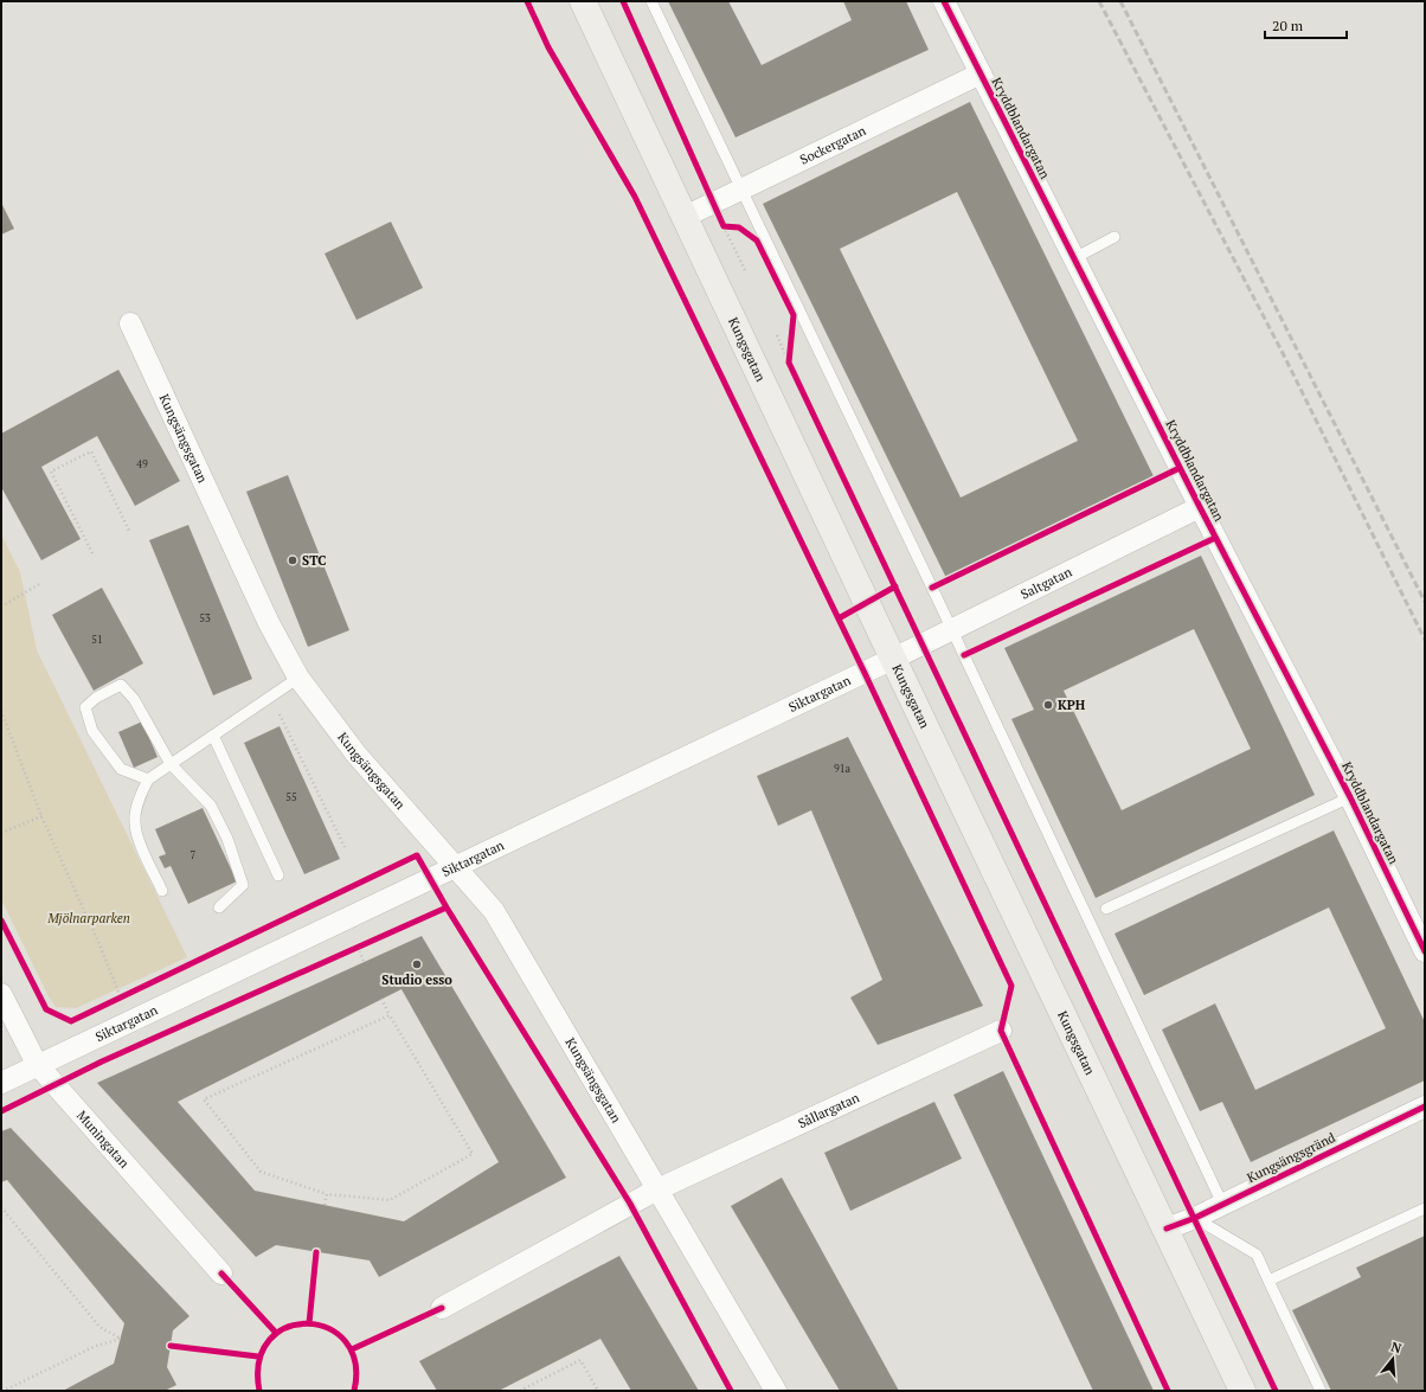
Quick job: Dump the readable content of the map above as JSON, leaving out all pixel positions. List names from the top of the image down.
{
  "streets": {
    "main road": ["Kungsgatan"],
    "street": [
      "Kryddblandargatan",
      "Sockergatan",
      "Kungsängsgatan",
      "Saltgatan",
      "Siktargatan",
      "Sållargatan",
      "Muningatan",
      "Kungsängsgränd"
    ]
  },
  "crossings": [
    ["Kryddblandargatan", "Sockergatan"],
    ["Kryddblandargatan", "Saltgatan"],
    ["Sockergatan", "Kungsgatan"],
    ["Kungsgatan", "Saltgatan"],
    ["Kungsgatan", "Siktargatan"],
    ["Kungsgatan", "Kungsängsgränd"],
    ["Kungsängsgatan", "Siktargatan"],
    ["Kungsängsgatan", "Sållargatan"],
    ["Saltgatan", "Siktargatan"],
    ["Siktargatan", "Muningatan"]
  ],
  "parks": ["Mjölnarparken"],
  "places": ["STC", "KPH", "Studio esso"],
  "house_numbers": [
    "49",
    "53",
    "51",
    "91a",
    "55",
    "7"
  ],
  "scale_bar": "20 m",
  "north": "top"
}
